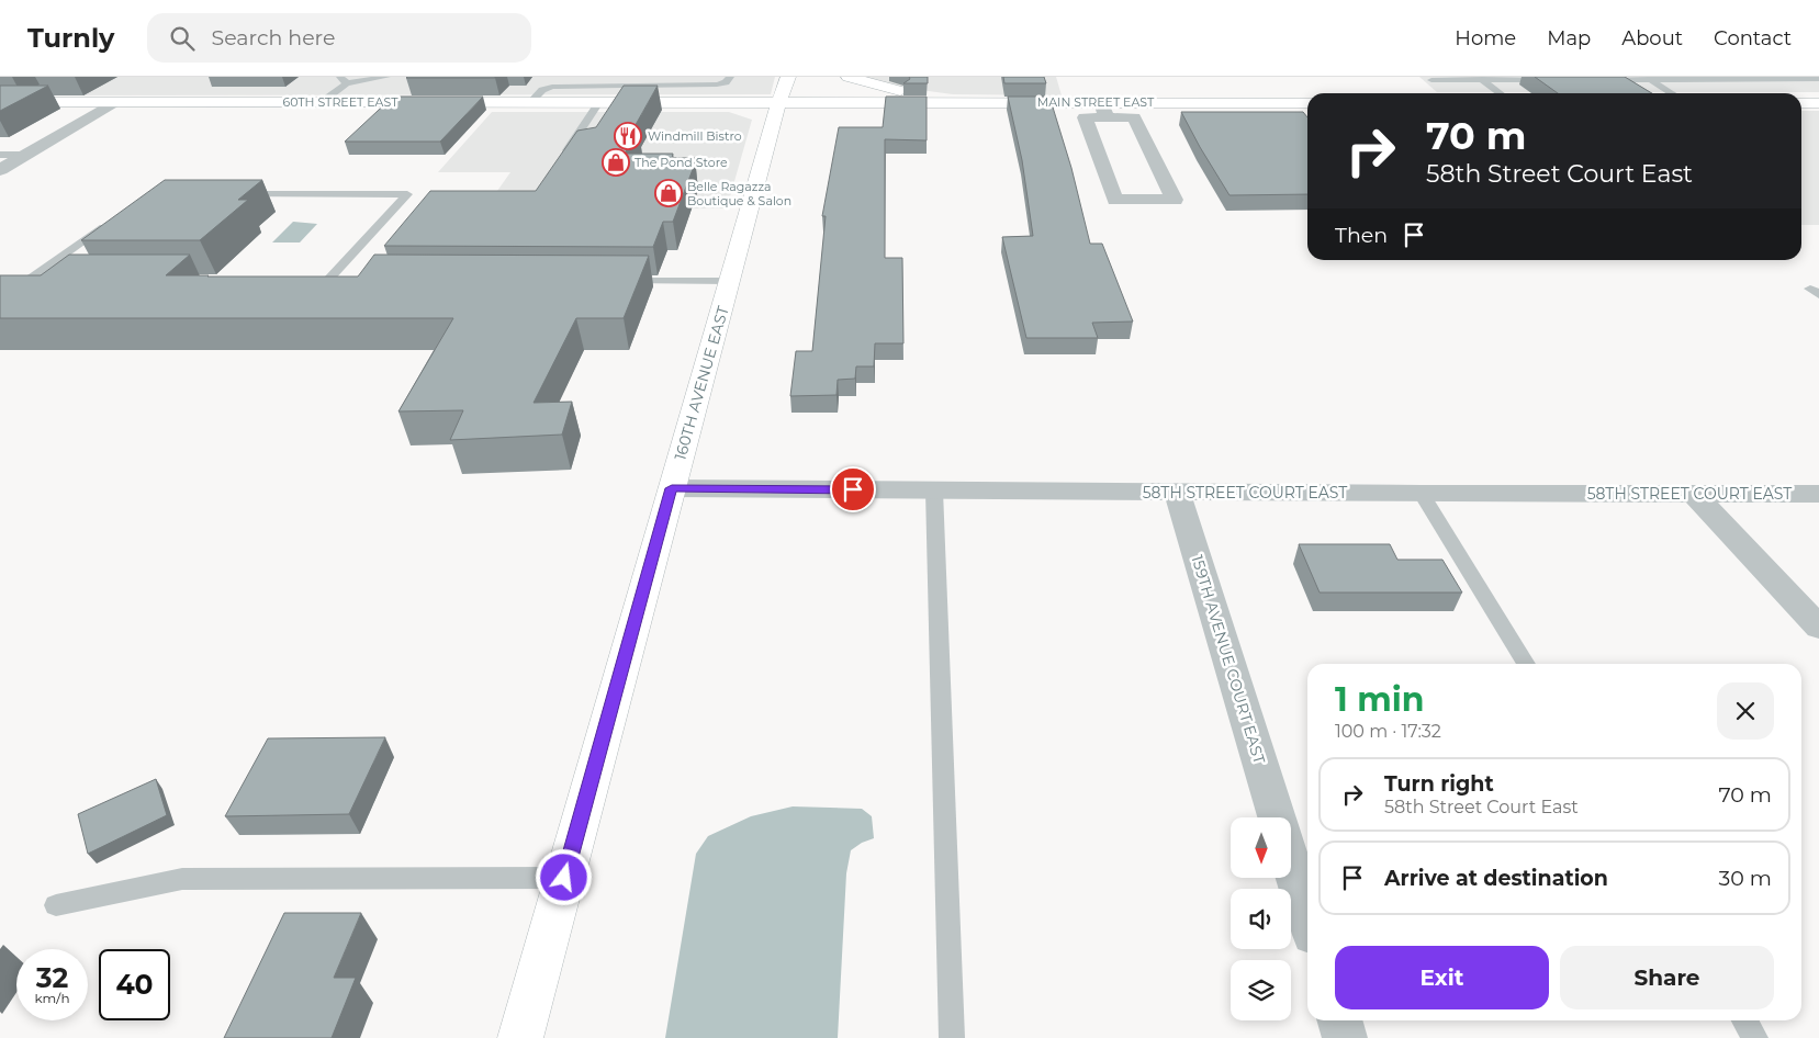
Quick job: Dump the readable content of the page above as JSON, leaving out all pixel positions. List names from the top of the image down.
{
  "streets": {
    "street": [
      "60TH STREET EAST",
      "MAIN STREET EAST",
      "160TH AVENUE EAST",
      "58TH STREET COURT EAST",
      "159TH AVENUE COURT EAST"
    ]
  },
  "crossings": [
    ["60TH STREET EAST", "MAIN STREET EAST"],
    ["60TH STREET EAST", "160TH AVENUE EAST"],
    ["MAIN STREET EAST", "160TH AVENUE EAST"],
    ["160TH AVENUE EAST", "58TH STREET COURT EAST"],
    ["58TH STREET COURT EAST", "159TH AVENUE COURT EAST"]
  ],
  "places": {
    "restaurant": ["Windmill Bistro"],
    "shop": ["The Pond Store", "Belle Ragazza Boutique & Salon"]
  },
  "north": "bottom",
  "page": {
    "header": "Turnly",
    "search": "Search here",
    "nav": [
      "Home",
      "Map",
      "About",
      "Contact"
    ],
    "turn": ["70 m", "58th Street Court East"],
    "then": "Then",
    "heading": ["1 min", "100 m · 17:32"],
    "list": [
      {
        "name": "Turn right",
        "note": "58th Street Court East",
        "value": "70 m"
      },
      {
        "name": "Arrive at destination",
        "value": "30 m"
      }
    ],
    "buttons": ["Exit", "Share"],
    "speed": "32 km/h",
    "limit": "40"
  }
}
